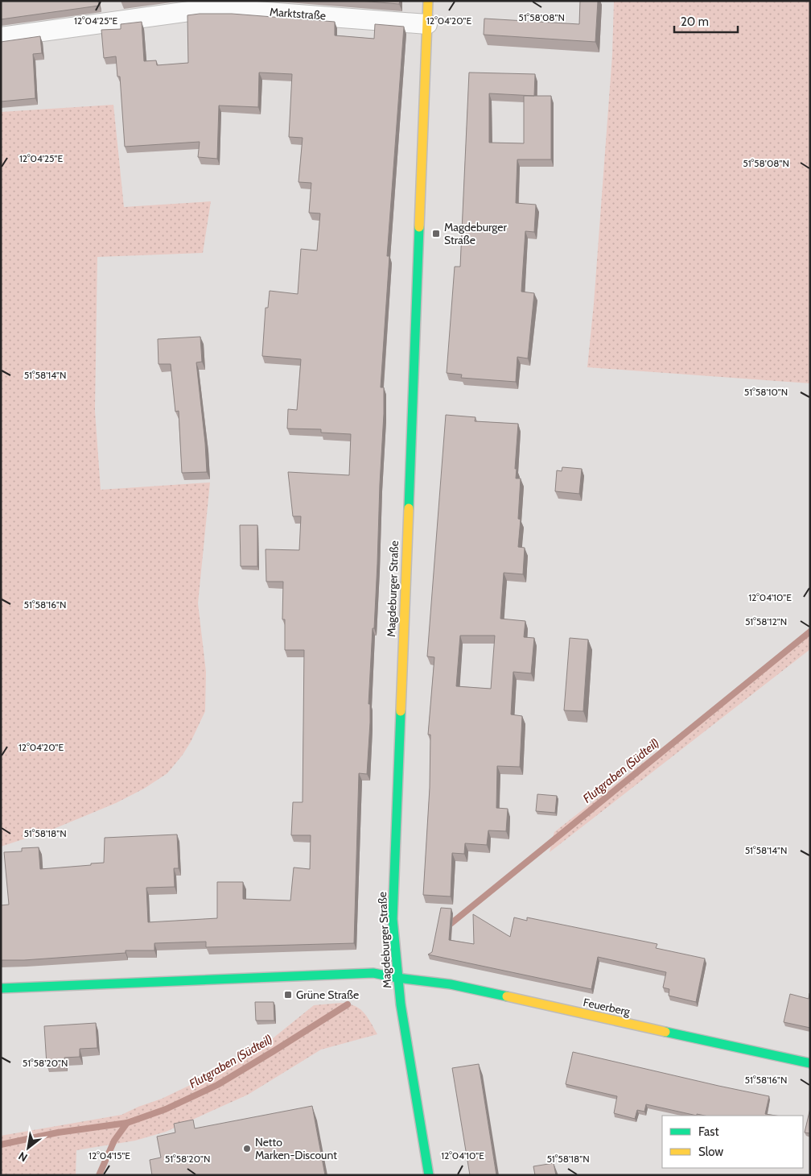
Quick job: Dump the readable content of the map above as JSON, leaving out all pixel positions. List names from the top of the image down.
{
  "streets": {
    "main road": ["Magdeburger Straße", "Feuerberg"],
    "street": ["Marktstraße"]
  },
  "crossings": [
    ["Marktstraße", "Magdeburger Straße"],
    ["Magdeburger Straße", "Feuerberg"]
  ],
  "water": ["Flutgraben (Südteil)"],
  "places": {
    "transit": ["Magdeburger Straße", "Grüne Straße"],
    "other": ["Netto Marken-Discount"]
  },
  "legend": ["Fast", "Slow"],
  "scale_bar": "20 m",
  "north": "bottom left",
  "coordinates": [
    "51°58'08\"N",
    "12°04'25\"E",
    "12°04'20\"E",
    "51°58'14\"N",
    "51°58'10\"N",
    "12°04'10\"E",
    "51°58'16\"N",
    "51°58'12\"N",
    "51°58'18\"N",
    "51°58'20\"N",
    "12°04'15\"E"
  ]
}
